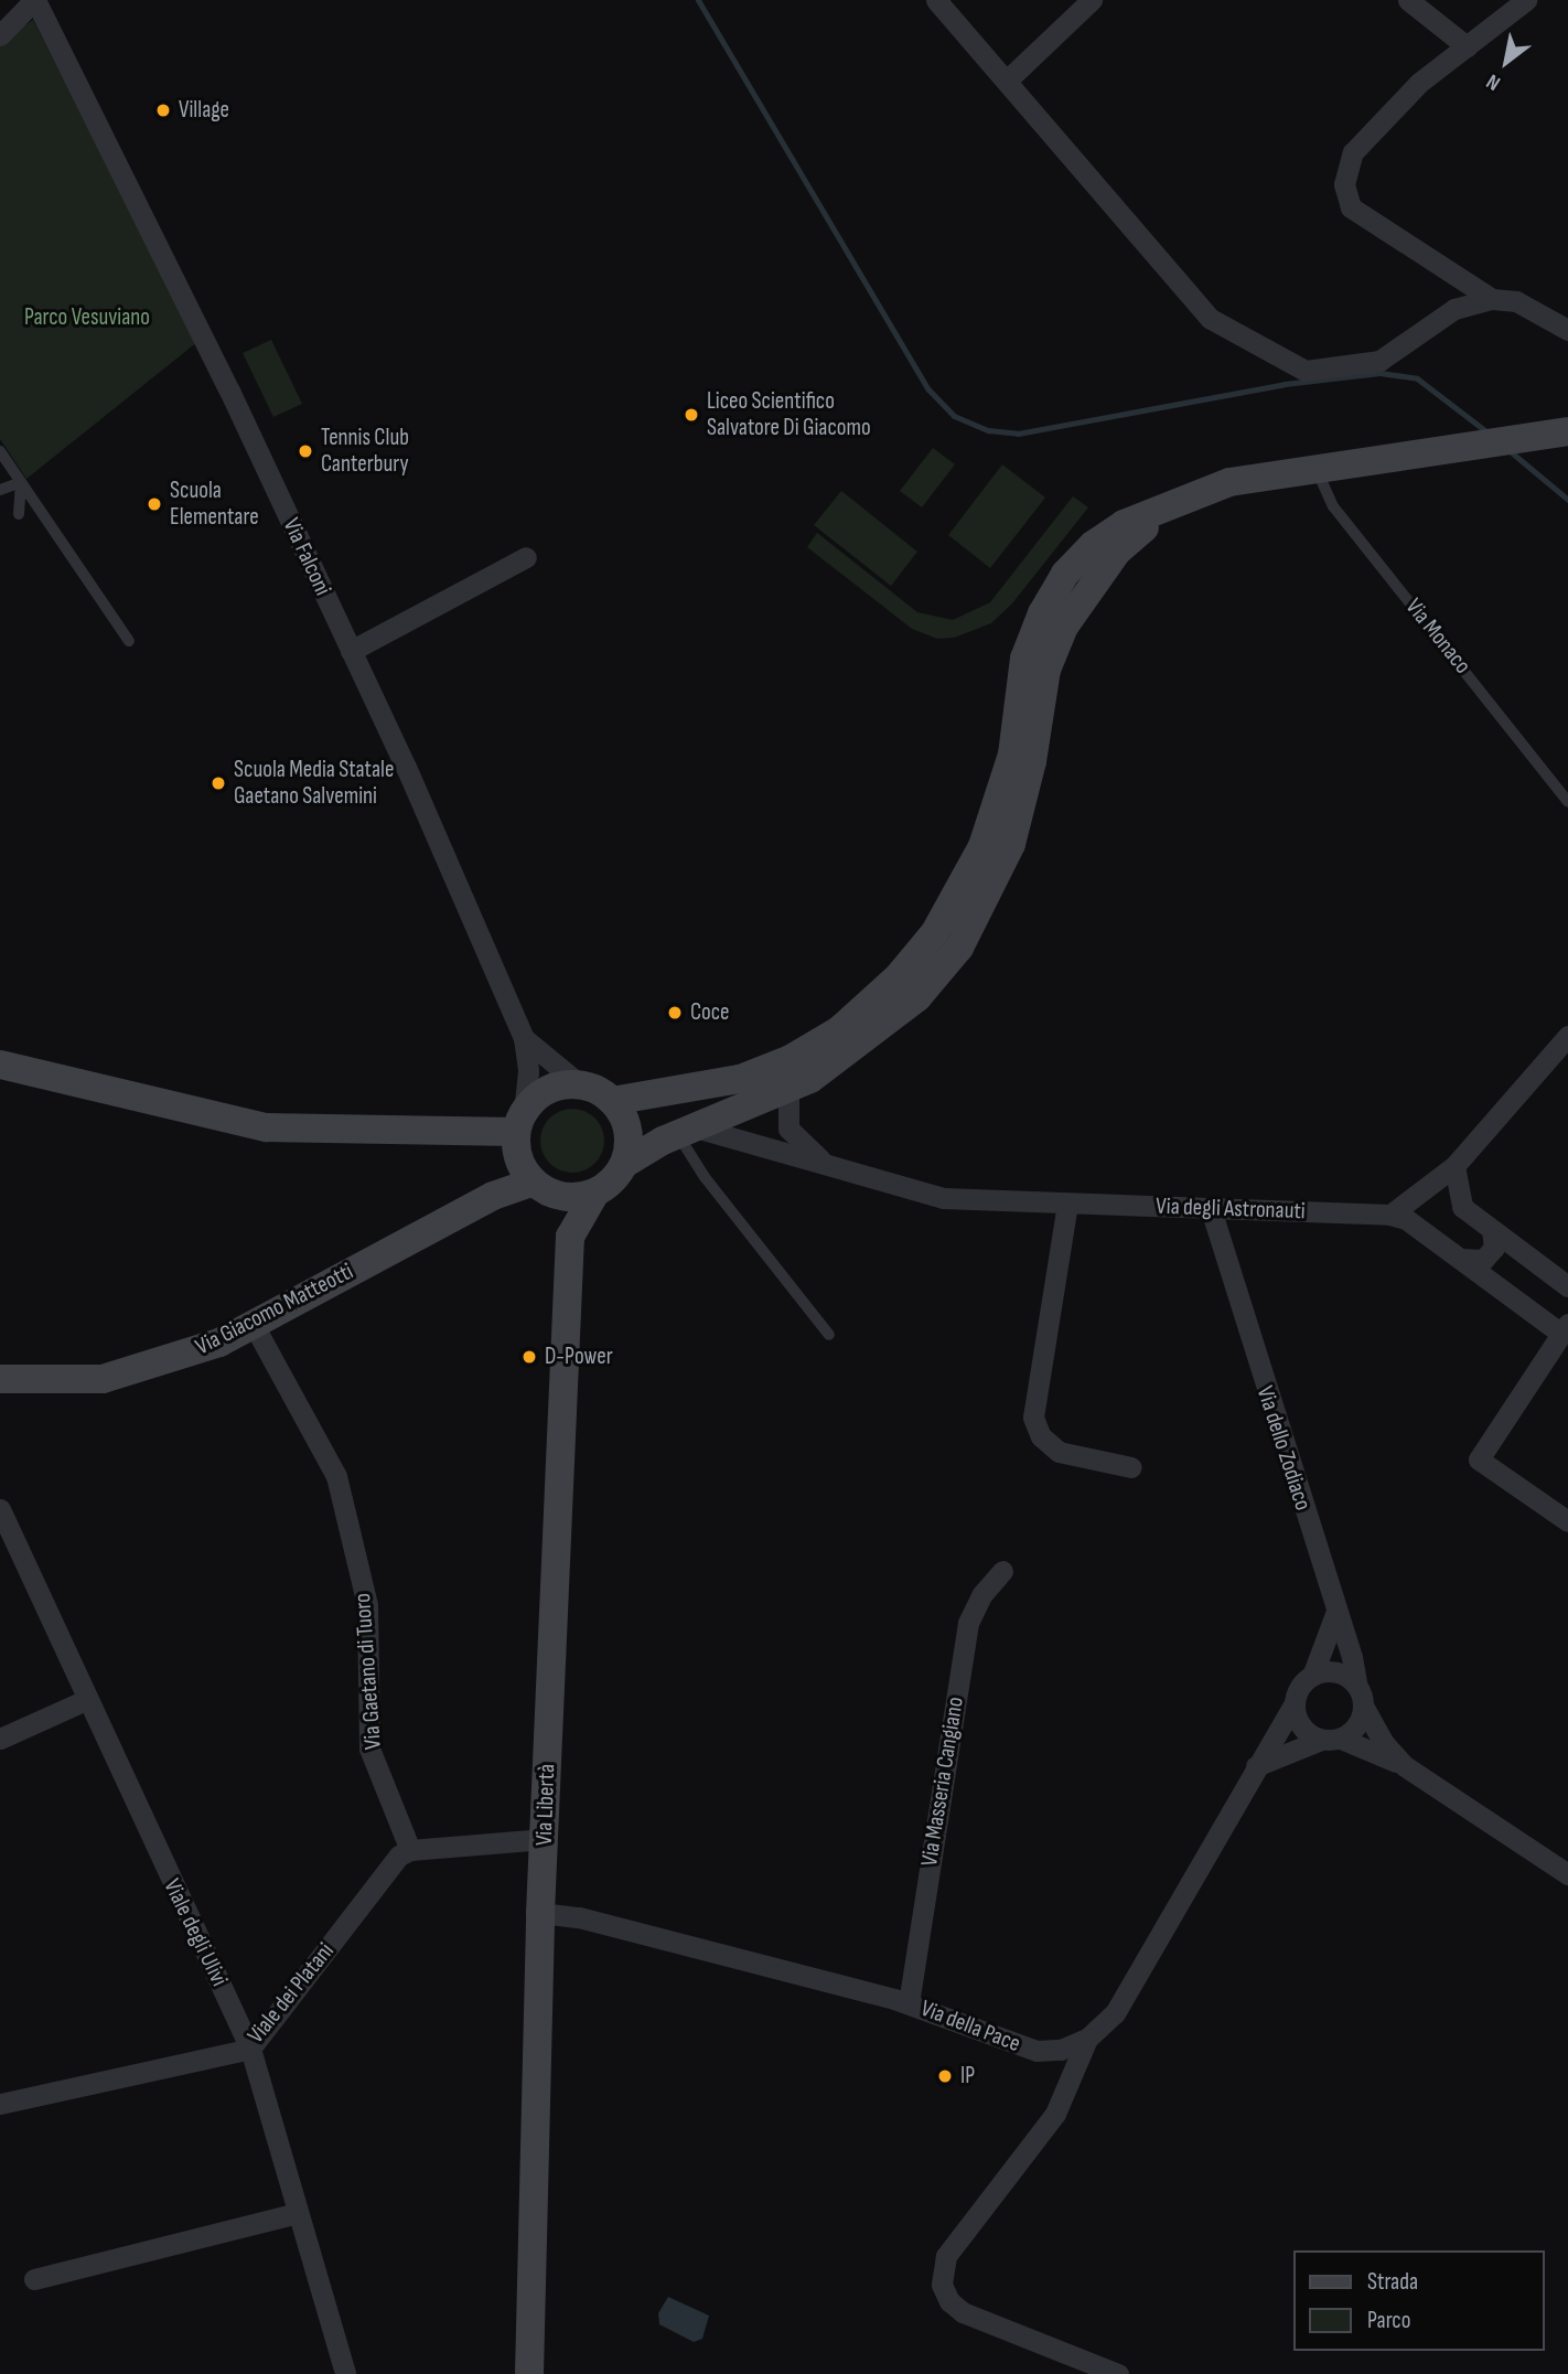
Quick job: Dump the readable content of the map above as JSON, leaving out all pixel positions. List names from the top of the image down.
{
  "streets": {
    "street": [
      "Via Falconi",
      "Via degli Astronauti",
      "Via Giacomo Matteotti",
      "Via dello Zodiaco",
      "Via Gaetano di Tuoro",
      "Via Masseria Cangiano",
      "Via Libertà",
      "Viale degli Ulivi",
      "Viale dei Platani",
      "Via della Pace"
    ],
    "lane": ["Via Monaco"]
  },
  "crossings": [
    ["Via Falconi", "Via Giacomo Matteotti"],
    ["Via Falconi", "Via Libertà"],
    ["Via degli Astronauti", "Via dello Zodiaco"],
    ["Via Giacomo Matteotti", "Via Gaetano di Tuoro"],
    ["Via Giacomo Matteotti", "Via Libertà"],
    ["Via dello Zodiaco", "Via della Pace"],
    ["Via Gaetano di Tuoro", "Viale dei Platani"],
    ["Via Masseria Cangiano", "Via della Pace"],
    ["Via Libertà", "Via della Pace"],
    ["Viale degli Ulivi", "Viale dei Platani"]
  ],
  "parks": ["Parco Vesuviano"],
  "places": [
    "Village",
    "Liceo Scientifico Salvatore Di Giacomo",
    "Tennis Club Canterbury",
    "Scuola Elementare",
    "Scuola Media Statale Gaetano Salvemini",
    "Coce",
    "D-Power",
    "IP"
  ],
  "legend": ["Strada", "Parco"],
  "north": "bottom left"
}
